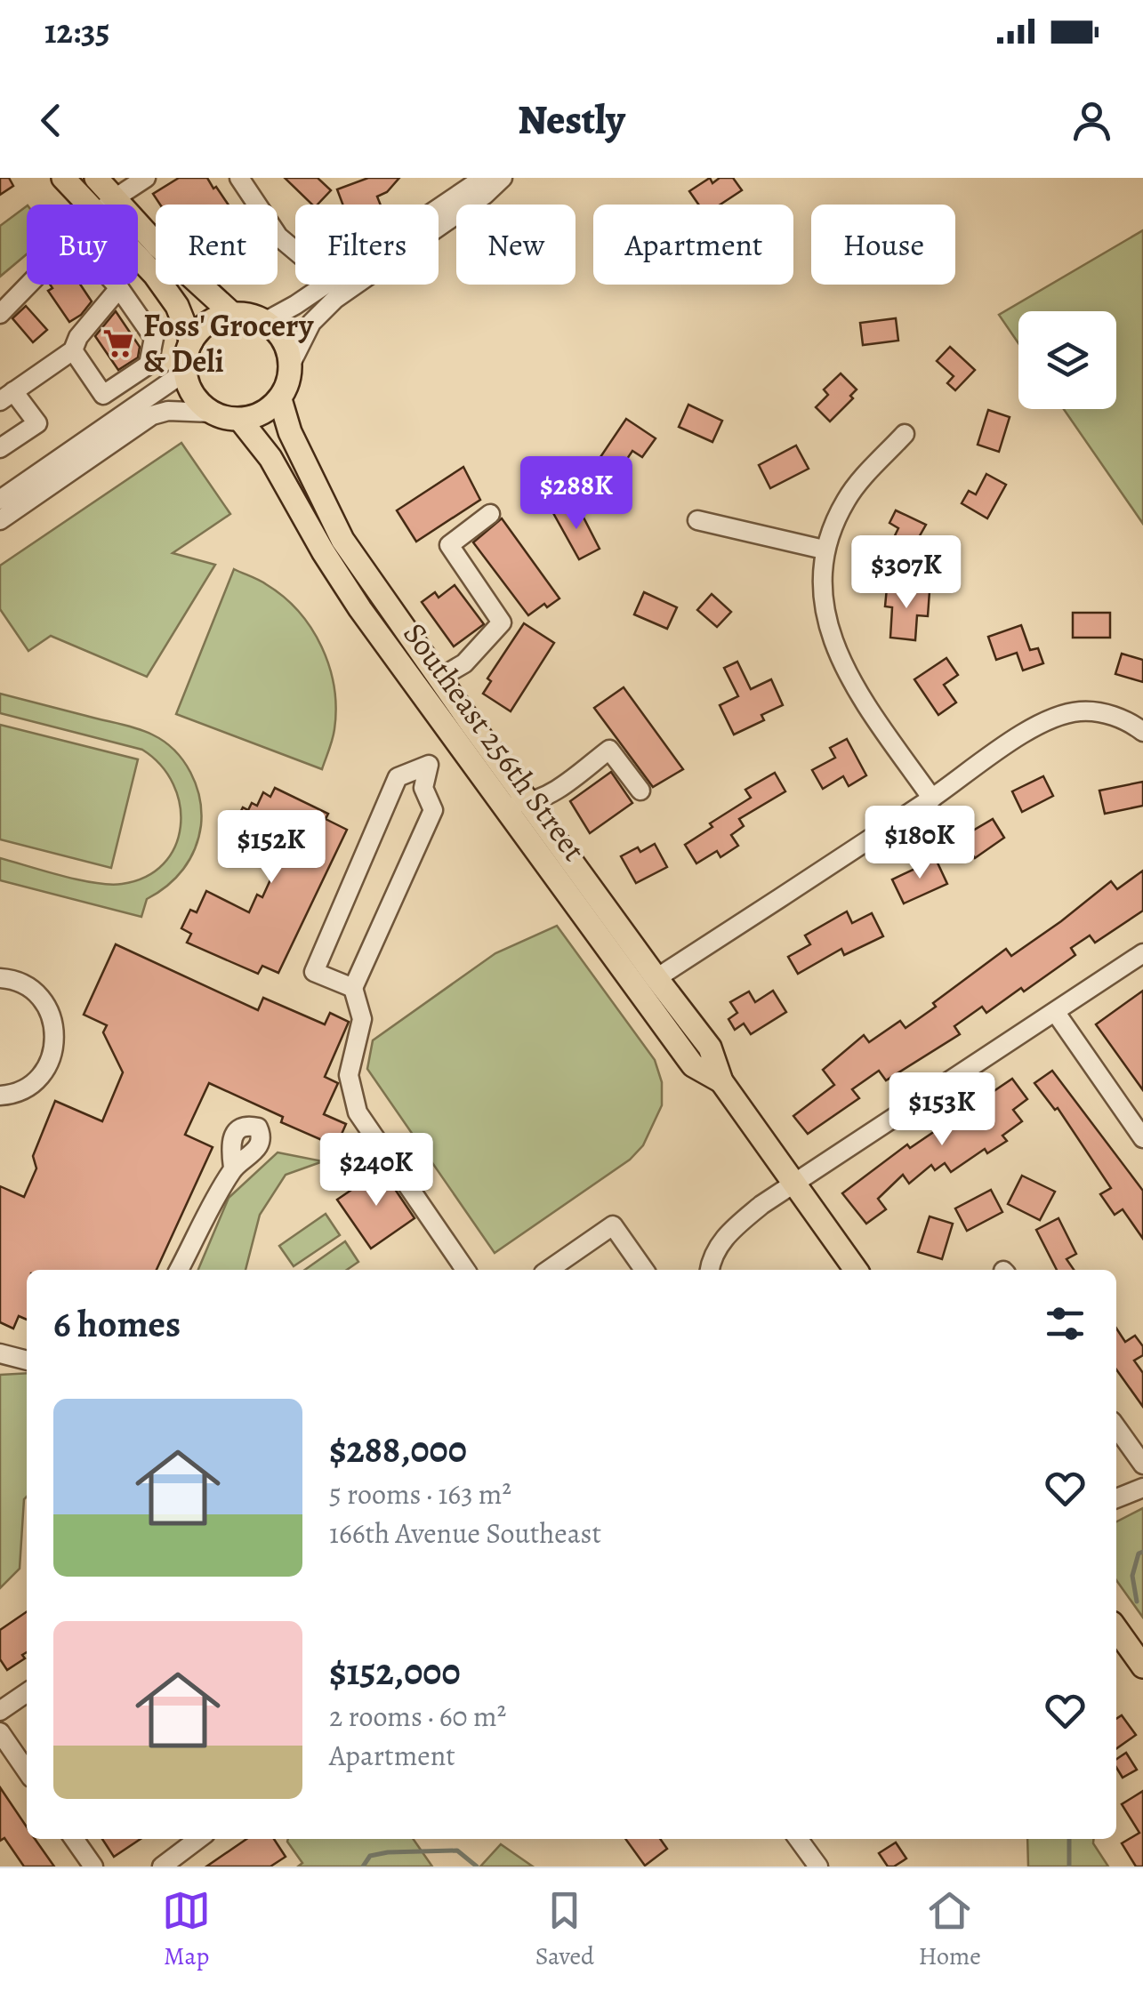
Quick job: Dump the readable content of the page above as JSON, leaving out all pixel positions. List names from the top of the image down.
{
  "streets": {
    "main road": ["Southeast 256th Street"]
  },
  "places": {
    "supermarket": ["Foss' Grocery & Deli"]
  },
  "page": {
    "status": "12:35",
    "header": "Nestly",
    "chip": [
      "Buy",
      "Rent",
      "Filters",
      "New",
      "Apartment",
      "House"
    ],
    "price": [
      "$288K",
      "$307K",
      "$180K",
      "$152K",
      "$153K",
      "$240K"
    ],
    "heading": "6 homes",
    "list": [
      {
        "name": "$288,000",
        "note": "5 rooms · 163 m² · 166th Avenue Southeast"
      },
      {
        "name": "$152,000",
        "note": "2 rooms · 60 m² · Apartment"
      }
    ],
    "tabs": ["Map", "Saved", "Home"]
  }
}
